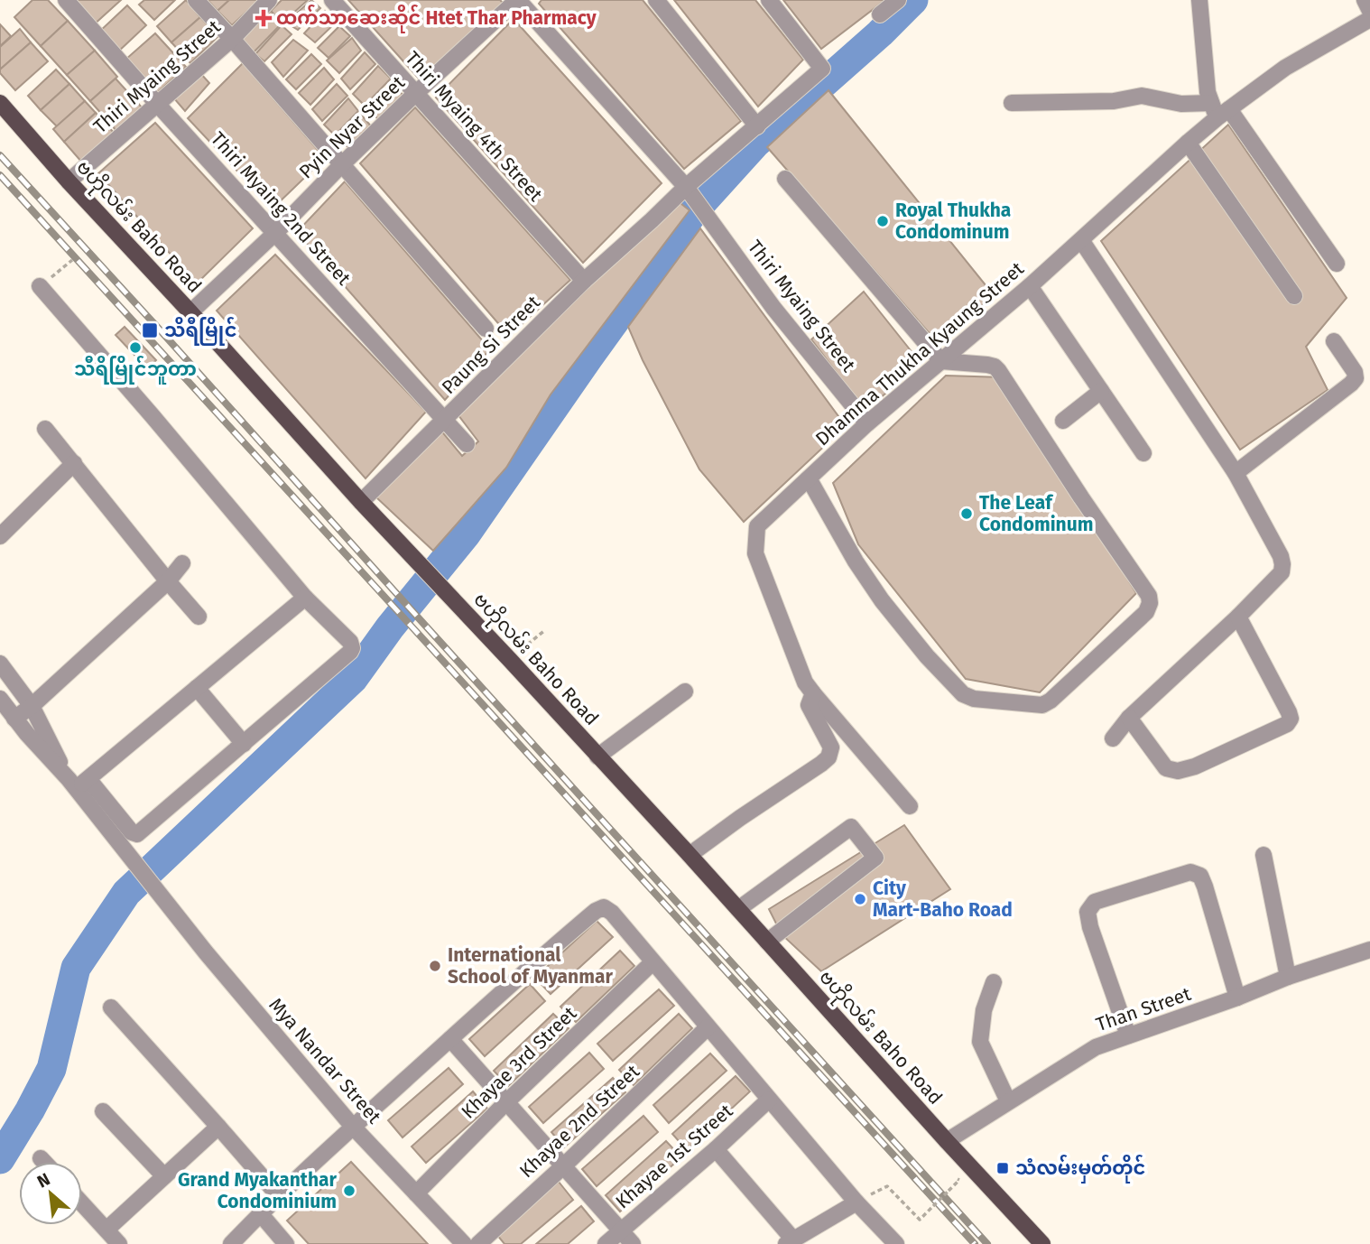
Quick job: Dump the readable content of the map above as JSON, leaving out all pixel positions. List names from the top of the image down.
{
  "streets": {
    "main road": ["ဗဟိုလမ်း Baho Road"],
    "street": [
      "Thiri Myaing Street",
      "Thiri Myaing 4th Street",
      "Pyin Nyar Street",
      "Thiri Myaing 2nd Street",
      "Paung Si Street",
      "Dhamma Thukha Kyaung Street",
      "Than Street",
      "Mya Nandar Street",
      "Khayae 3rd Street",
      "Khayae 2nd Street",
      "Khayae 1st Street"
    ]
  },
  "crossings": [
    ["Thiri Myaing Street", "Pyin Nyar Street"],
    ["Thiri Myaing Street", "Thiri Myaing 2nd Street"],
    ["Thiri Myaing Street", "ဗဟိုလမ်း Baho Road"],
    ["Thiri Myaing Street", "Paung Si Street"],
    ["Thiri Myaing Street", "Dhamma Thukha Kyaung Street"],
    ["Thiri Myaing 4th Street", "Pyin Nyar Street"],
    ["Thiri Myaing 4th Street", "Paung Si Street"],
    ["Pyin Nyar Street", "Thiri Myaing 2nd Street"],
    ["Pyin Nyar Street", "ဗဟိုလမ်း Baho Road"],
    ["Thiri Myaing 2nd Street", "Paung Si Street"],
    ["ဗဟိုလမ်း Baho Road", "Paung Si Street"],
    ["ဗဟိုလမ်း Baho Road", "Than Street"],
    ["Mya Nandar Street", "Khayae 3rd Street"]
  ],
  "places": {
    "health": ["ထက်သာဆေးဆိုင် Htet Thar Pharmacy"],
    "other": [
      "Royal Thukha Condominum",
      "သီရိမြိုင်ဘူတာ",
      "The Leaf Condominum",
      "City Mart-Baho Road",
      "International School of Myanmar",
      "Grand Myakanthar Condominium"
    ],
    "transit": ["သိရီမြိုင်", "သံလမ်းမှတ်တိုင်"]
  },
  "north": "top left"
}
